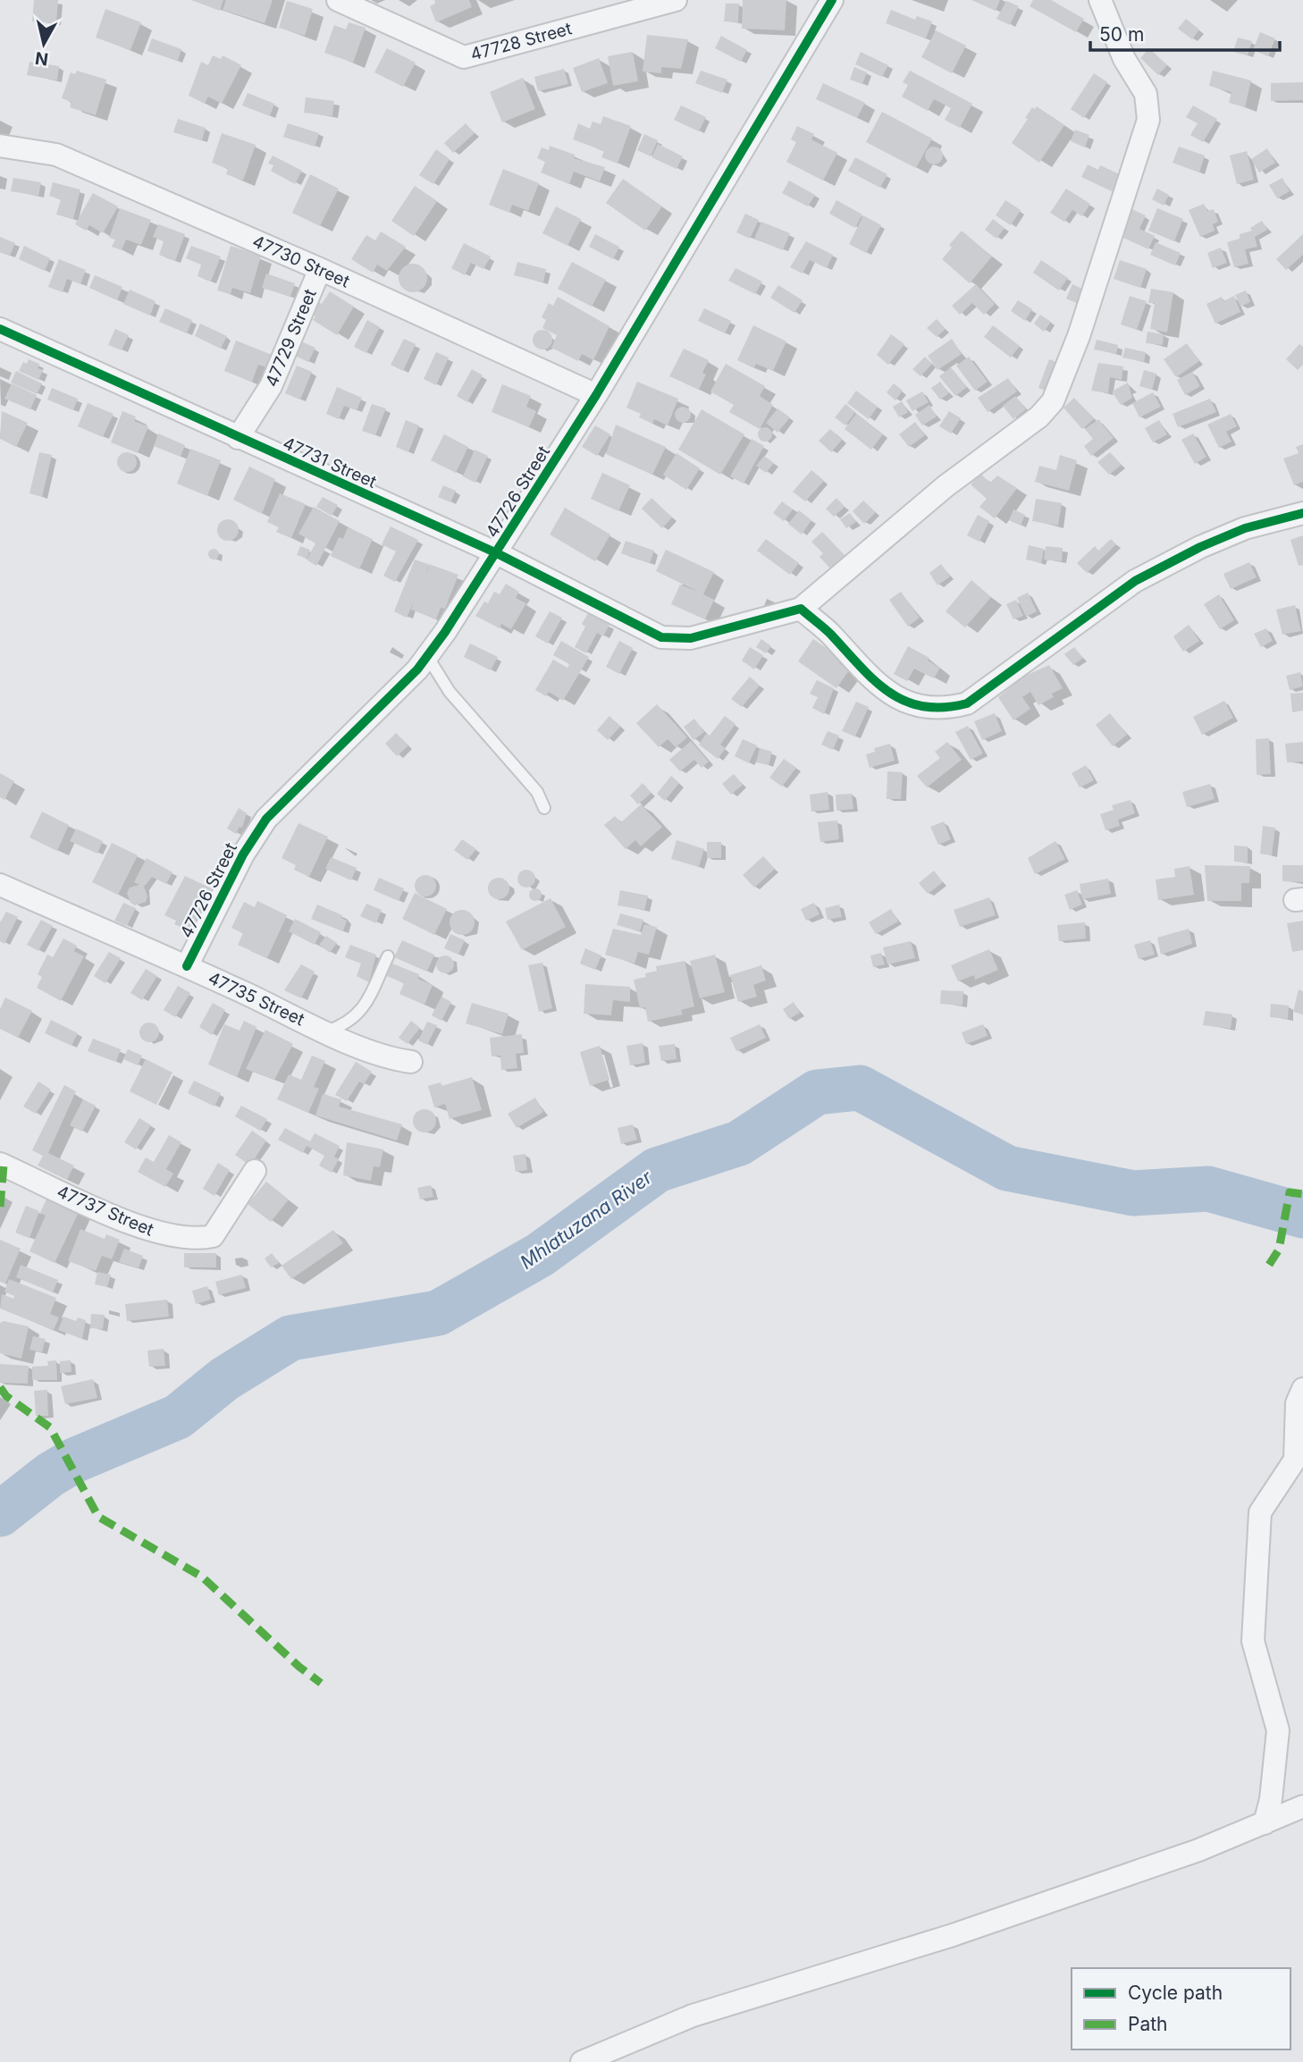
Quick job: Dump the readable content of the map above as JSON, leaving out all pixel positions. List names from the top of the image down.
{
  "streets": {
    "street": [
      "47728 Street",
      "47730 Street",
      "47729 Street",
      "47731 Street",
      "47726 Street",
      "47735 Street",
      "47737 Street"
    ]
  },
  "crossings": [
    ["47730 Street", "47729 Street"],
    ["47730 Street", "47726 Street"],
    ["47729 Street", "47731 Street"],
    ["47731 Street", "47726 Street"],
    ["47726 Street", "47735 Street"]
  ],
  "water": ["Mhlatuzana River"],
  "legend": ["Cycle path", "Path"],
  "scale_bar": "50 m",
  "north": "bottom"
}
